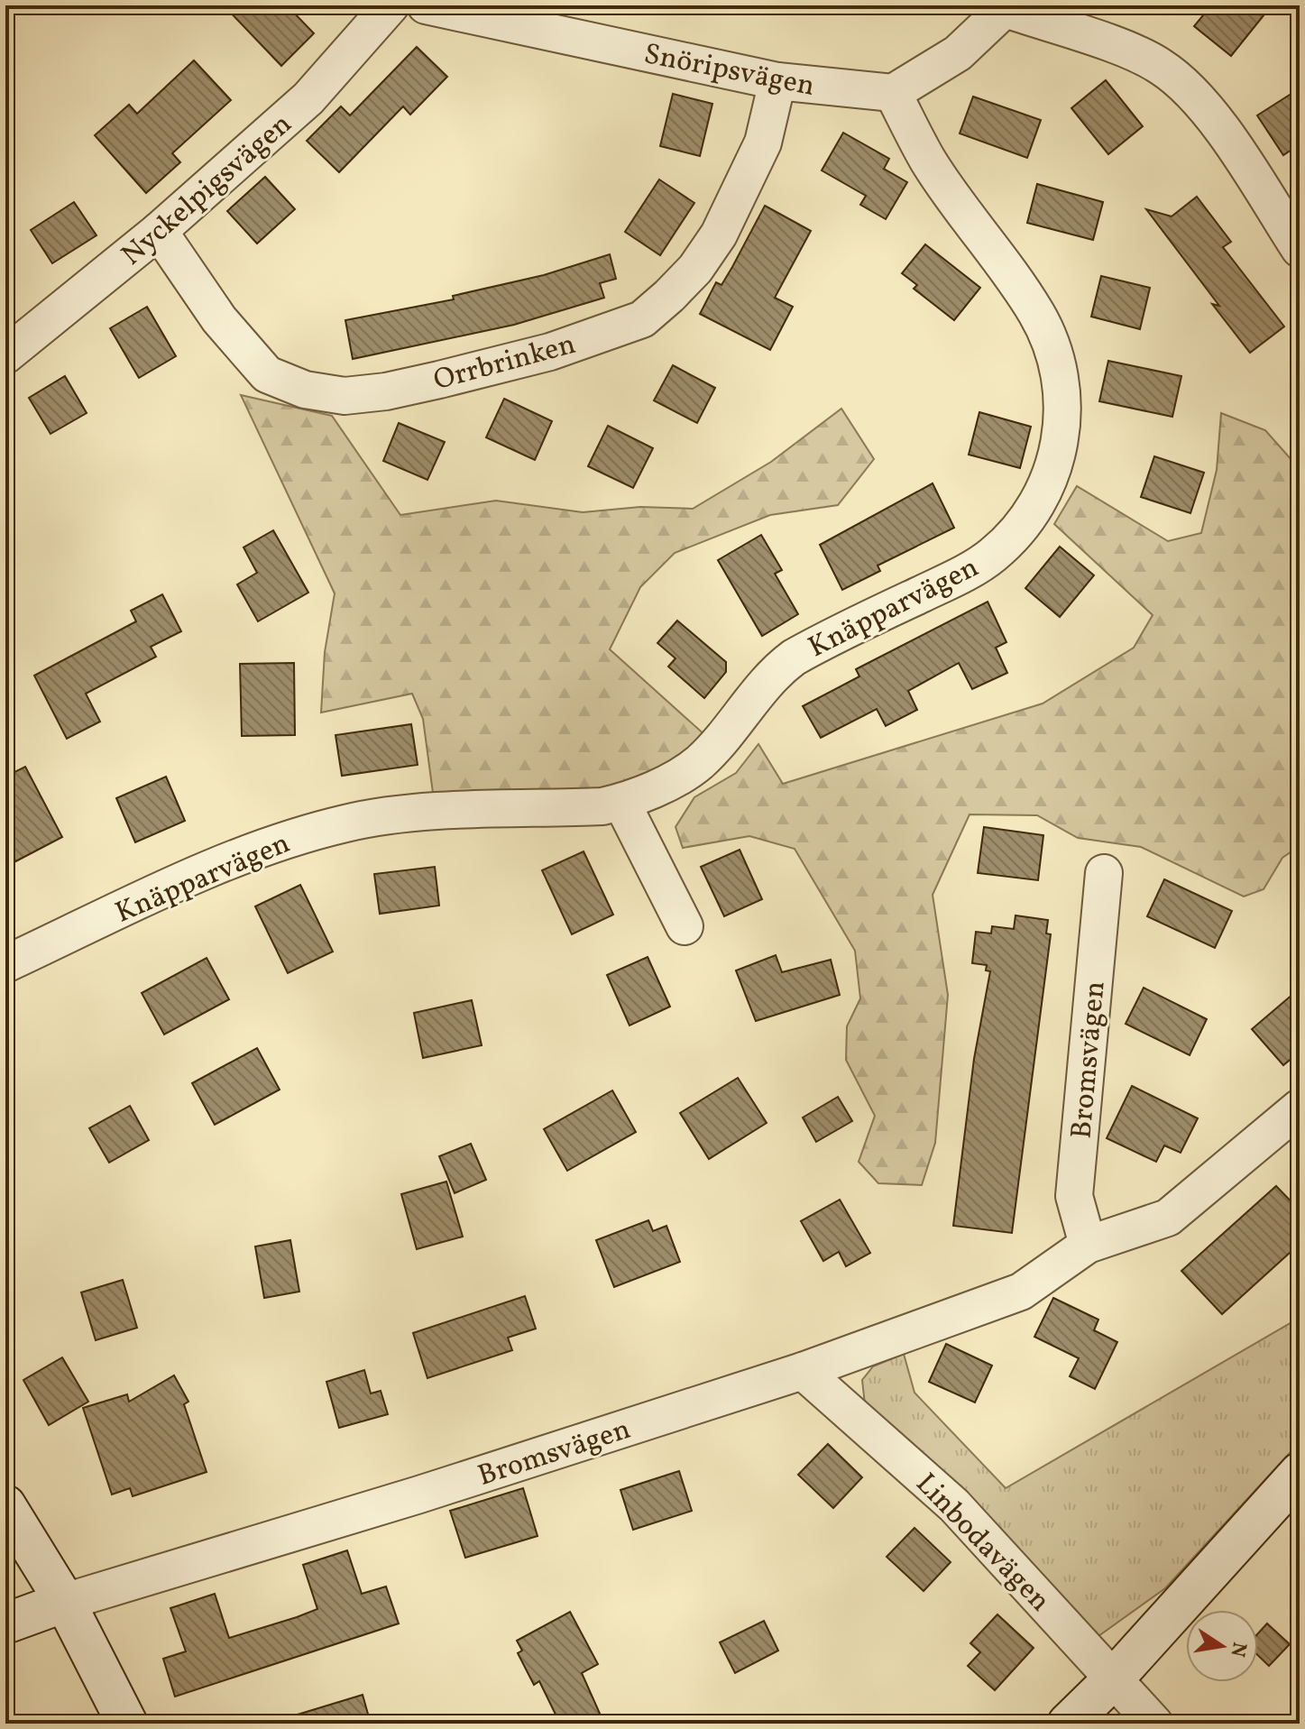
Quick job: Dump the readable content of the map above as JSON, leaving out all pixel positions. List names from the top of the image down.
{
  "streets": {
    "street": [
      "Snöripsvägen",
      "Nyckelpigsvägen",
      "Orrbrinken",
      "Knäpparvägen",
      "Bromsvägen",
      "Linbodavägen"
    ]
  },
  "crossings": [
    ["Snöripsvägen", "Orrbrinken"],
    ["Snöripsvägen", "Knäpparvägen"],
    ["Nyckelpigsvägen", "Orrbrinken"],
    ["Bromsvägen", "Linbodavägen"]
  ],
  "north": "right"
}
